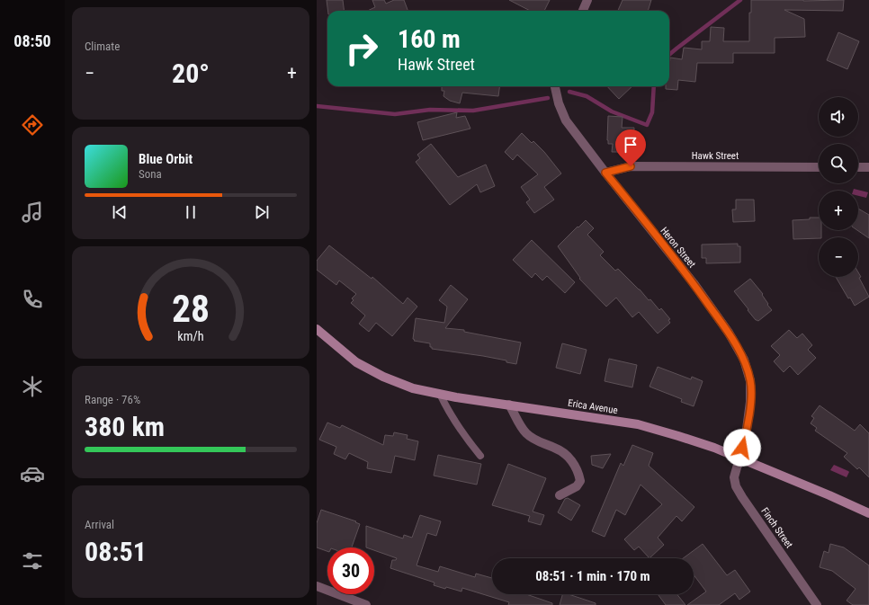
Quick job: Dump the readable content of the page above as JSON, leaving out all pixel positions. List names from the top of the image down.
{
  "streets": {
    "street": [
      "Hawk Street",
      "Heron Street",
      "Erica Avenue",
      "Finch Street"
    ]
  },
  "crossings": [
    ["Hawk Street", "Heron Street"],
    ["Heron Street", "Erica Avenue"],
    ["Heron Street", "Finch Street"],
    ["Erica Avenue", "Finch Street"]
  ],
  "page": {
    "tabs": "08:50",
    "tile": [
      "Climate",
      ["Range · 76%", "380 km"],
      ["Arrival", "08:51"]
    ],
    "turn": ["160 m", "Hawk Street"],
    "heat": ["−", "20°", "+"],
    "map_buttons": ["+", "−"],
    "song": ["Blue Orbit", "Sona"],
    "limit": "30",
    "trip": "08:51 · 1 min · 170 m",
    "gauge": ["28", "km/h"]
  }
}
